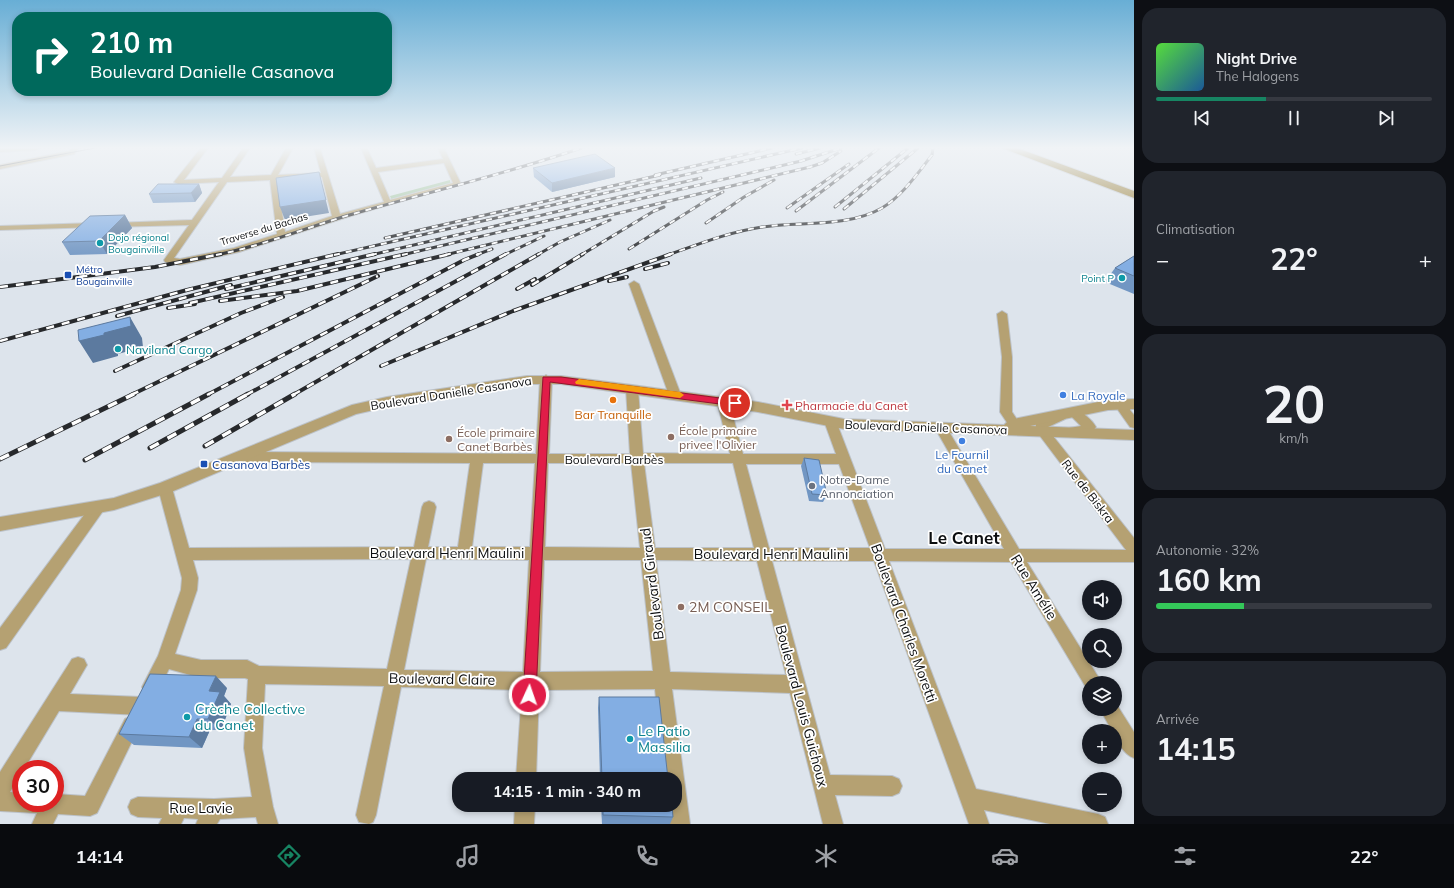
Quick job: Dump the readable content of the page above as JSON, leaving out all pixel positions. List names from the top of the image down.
{
  "streets": {
    "street": [
      "Traverse du Bachas",
      "Boulevard Danielle Casanova",
      "Boulevard Barbès",
      "Rue de Biskra",
      "Boulevard Henri Maulini",
      "Boulevard Giraud",
      "Rue Amélie",
      "Boulevard Charles Moretti",
      "Boulevard Claire",
      "Boulevard Louis Guichoux",
      "Rue Lavie"
    ]
  },
  "crossings": [
    ["Boulevard Danielle Casanova", "Boulevard Barbès"],
    ["Boulevard Danielle Casanova", "Rue de Biskra"],
    ["Boulevard Danielle Casanova", "Boulevard Giraud"],
    ["Boulevard Danielle Casanova", "Rue Amélie"],
    ["Boulevard Danielle Casanova", "Boulevard Charles Moretti"],
    ["Boulevard Danielle Casanova", "Boulevard Louis Guichoux"],
    ["Boulevard Barbès", "Boulevard Giraud"],
    ["Boulevard Barbès", "Boulevard Charles Moretti"],
    ["Boulevard Barbès", "Boulevard Louis Guichoux"],
    ["Boulevard Henri Maulini", "Boulevard Giraud"],
    ["Boulevard Henri Maulini", "Rue Amélie"],
    ["Boulevard Henri Maulini", "Boulevard Charles Moretti"],
    ["Boulevard Henri Maulini", "Boulevard Louis Guichoux"],
    ["Boulevard Giraud", "Boulevard Claire"],
    ["Boulevard Claire", "Boulevard Louis Guichoux"]
  ],
  "districts": ["Le Canet"],
  "places": {
    "other": [
      "Dojo régional Bougainville",
      "Point P",
      "Naviland Cargo",
      "La Royale",
      "Bar Tranquille",
      "École primaire privee l'Olivier",
      "École primaire Canet Barbès",
      "Le Fournil du Canet",
      "Notre-Dame Annonciation",
      "2M CONSEIL",
      "Crèche Collective du Canet",
      "Le Patio Massilia"
    ],
    "transit": ["Métro Bougainville", "Casanova Barbès"],
    "health": ["Pharmacie du Canet"]
  },
  "page": {
    "turn": ["210 m", "Boulevard Danielle Casanova"],
    "song": ["Night Drive", "The Halogens"],
    "tile": [
      "Climatisation",
      ["20", "km/h"],
      ["Autonomie · 32%", "160 km"],
      ["Arrivée", "14:15"]
    ],
    "heat": ["−", "22°", "+"],
    "map_buttons": ["+", "−"],
    "limit": "30",
    "trip": "14:15 · 1 min · 340 m",
    "tabs": ["14:14", "22°"]
  }
}
